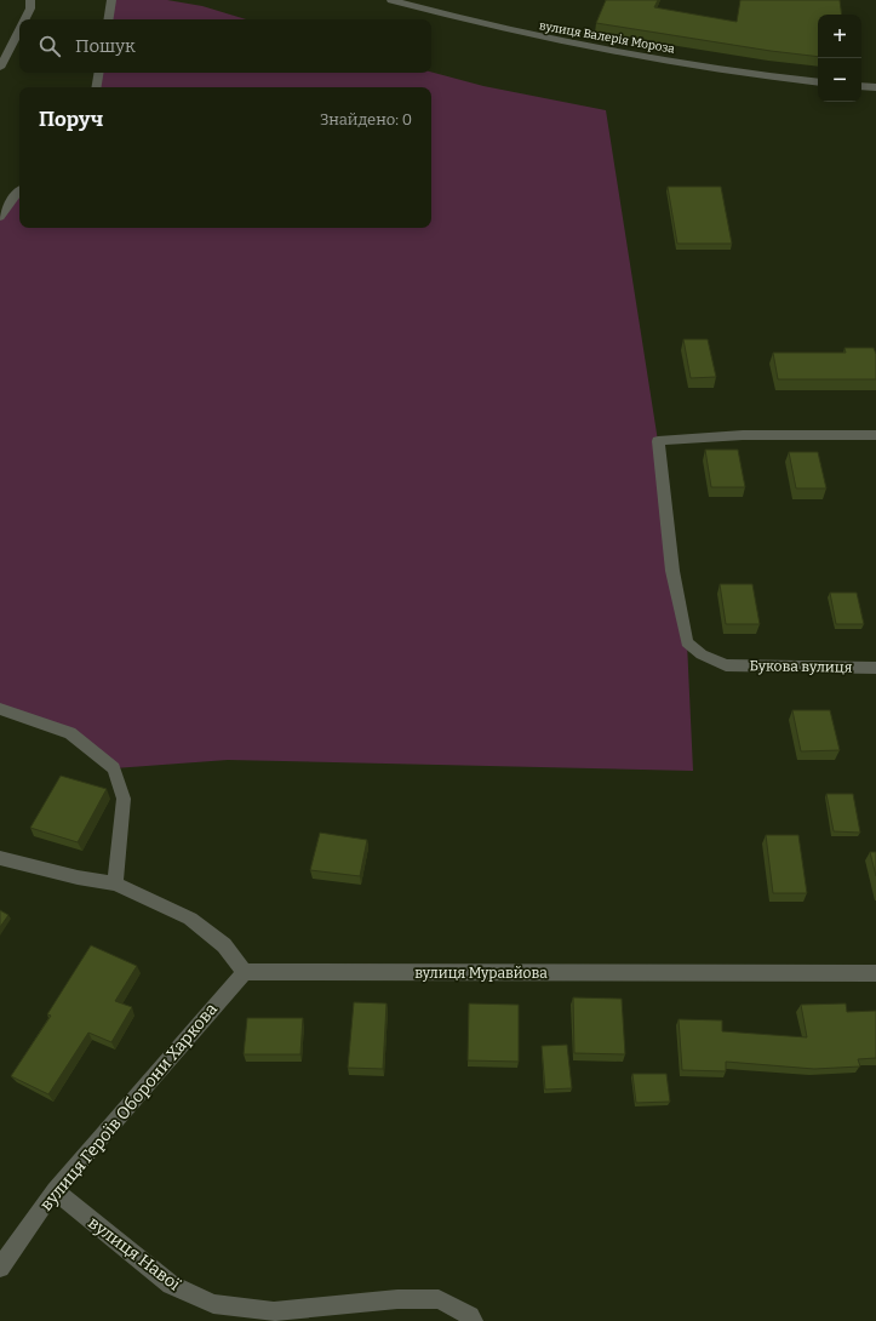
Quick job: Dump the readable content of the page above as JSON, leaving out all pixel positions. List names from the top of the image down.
{
  "streets": {
    "street": [
      "вулиця Валерія Мороза",
      "Букова вулиця",
      "вулиця Муравйова",
      "вулиця Героїв Оборони Харкова",
      "вулиця Навої"
    ]
  },
  "crossings": [
    ["вулиця Муравйова", "вулиця Героїв Оборони Харкова"],
    ["вулиця Героїв Оборони Харкова", "вулиця Навої"]
  ],
  "page": {
    "map_buttons": ["+", "−"],
    "search": "Пошук",
    "heading": ["Поруч", "Знайдено: 0"]
  }
}
